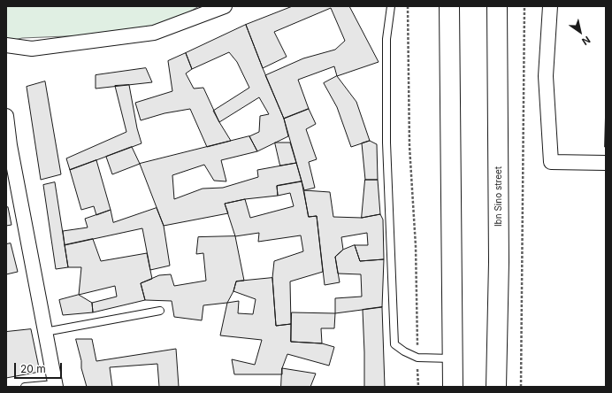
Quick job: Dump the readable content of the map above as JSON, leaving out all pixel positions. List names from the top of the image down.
{
  "streets": {
    "main road": ["Ibn Sino street"]
  },
  "scale_bar": "20 m",
  "north": "bottom right"
}
